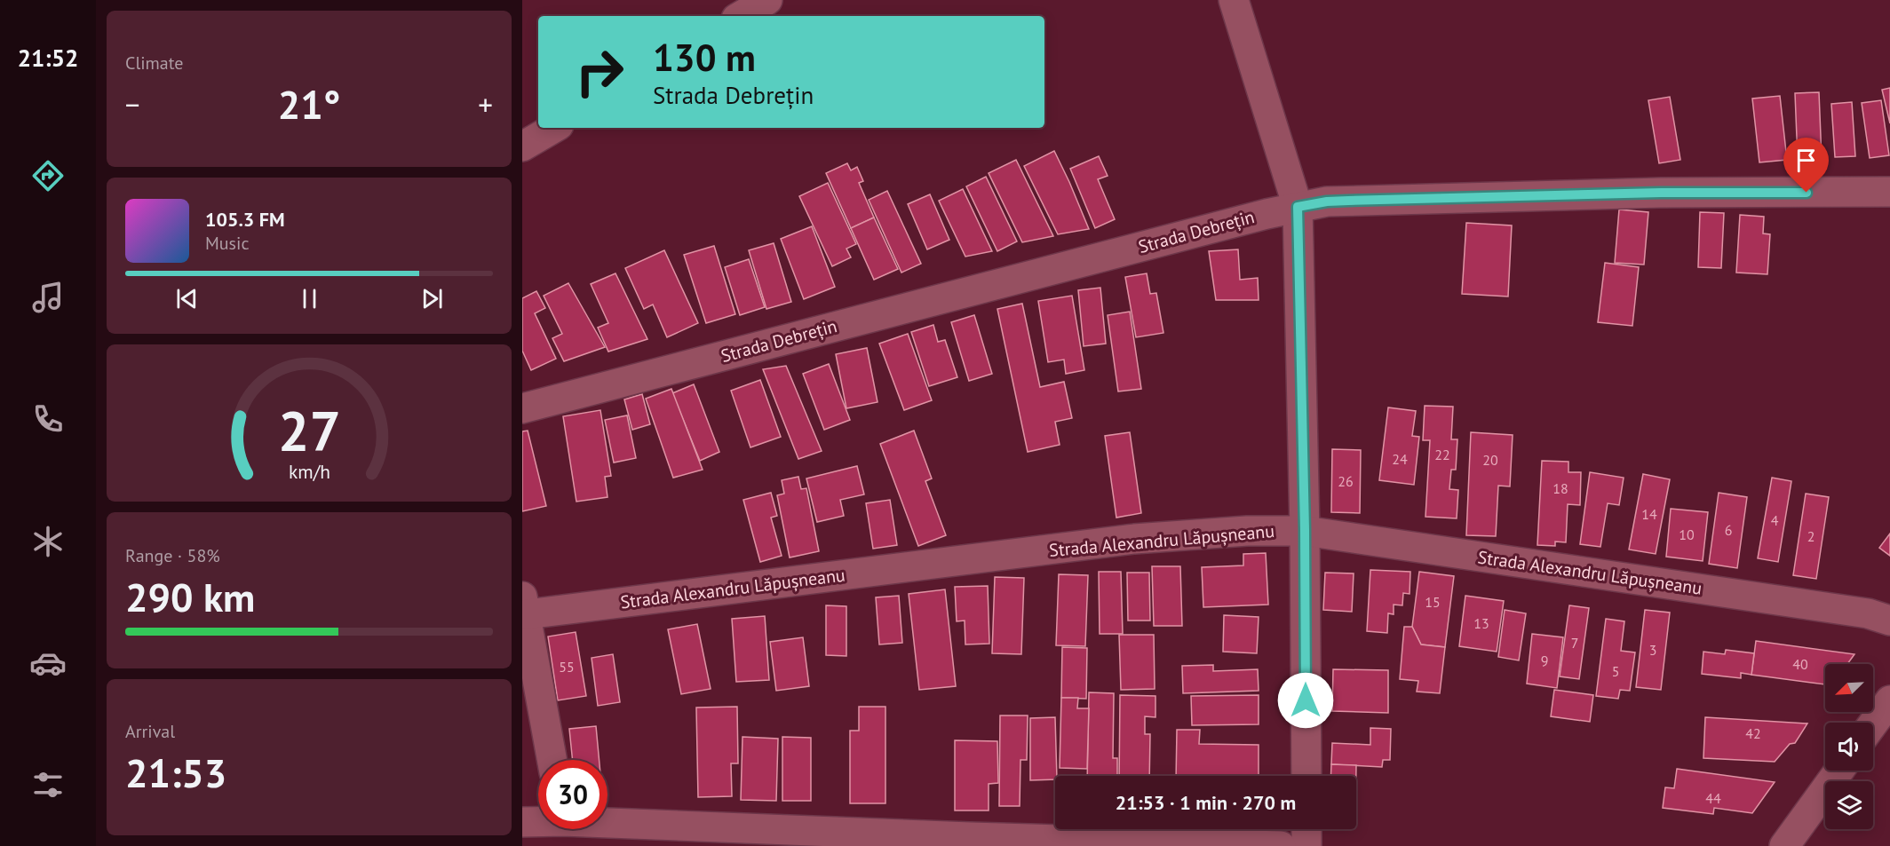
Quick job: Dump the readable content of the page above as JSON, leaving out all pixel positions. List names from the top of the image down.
{
  "streets": {
    "street": ["Strada Debrețin", "Strada Alexandru Lăpușneanu"]
  },
  "house_numbers": [
    "22",
    "24",
    "20",
    "26",
    "18",
    "14",
    "4",
    "6",
    "10",
    "2",
    "15",
    "13",
    "7",
    "3",
    "9",
    "40",
    "55",
    "5",
    "42",
    "44"
  ],
  "north": "bottom left",
  "page": {
    "tabs": "21:52",
    "tile": [
      "Climate",
      ["Range · 58%", "290 km"],
      ["Arrival", "21:53"]
    ],
    "turn": ["130 m", "Strada Debrețin"],
    "heat": ["−", "21°", "+"],
    "song": ["105.3 FM", "Music"],
    "limit": "30",
    "trip": "21:53 · 1 min · 270 m",
    "gauge": ["27", "km/h"]
  }
}
